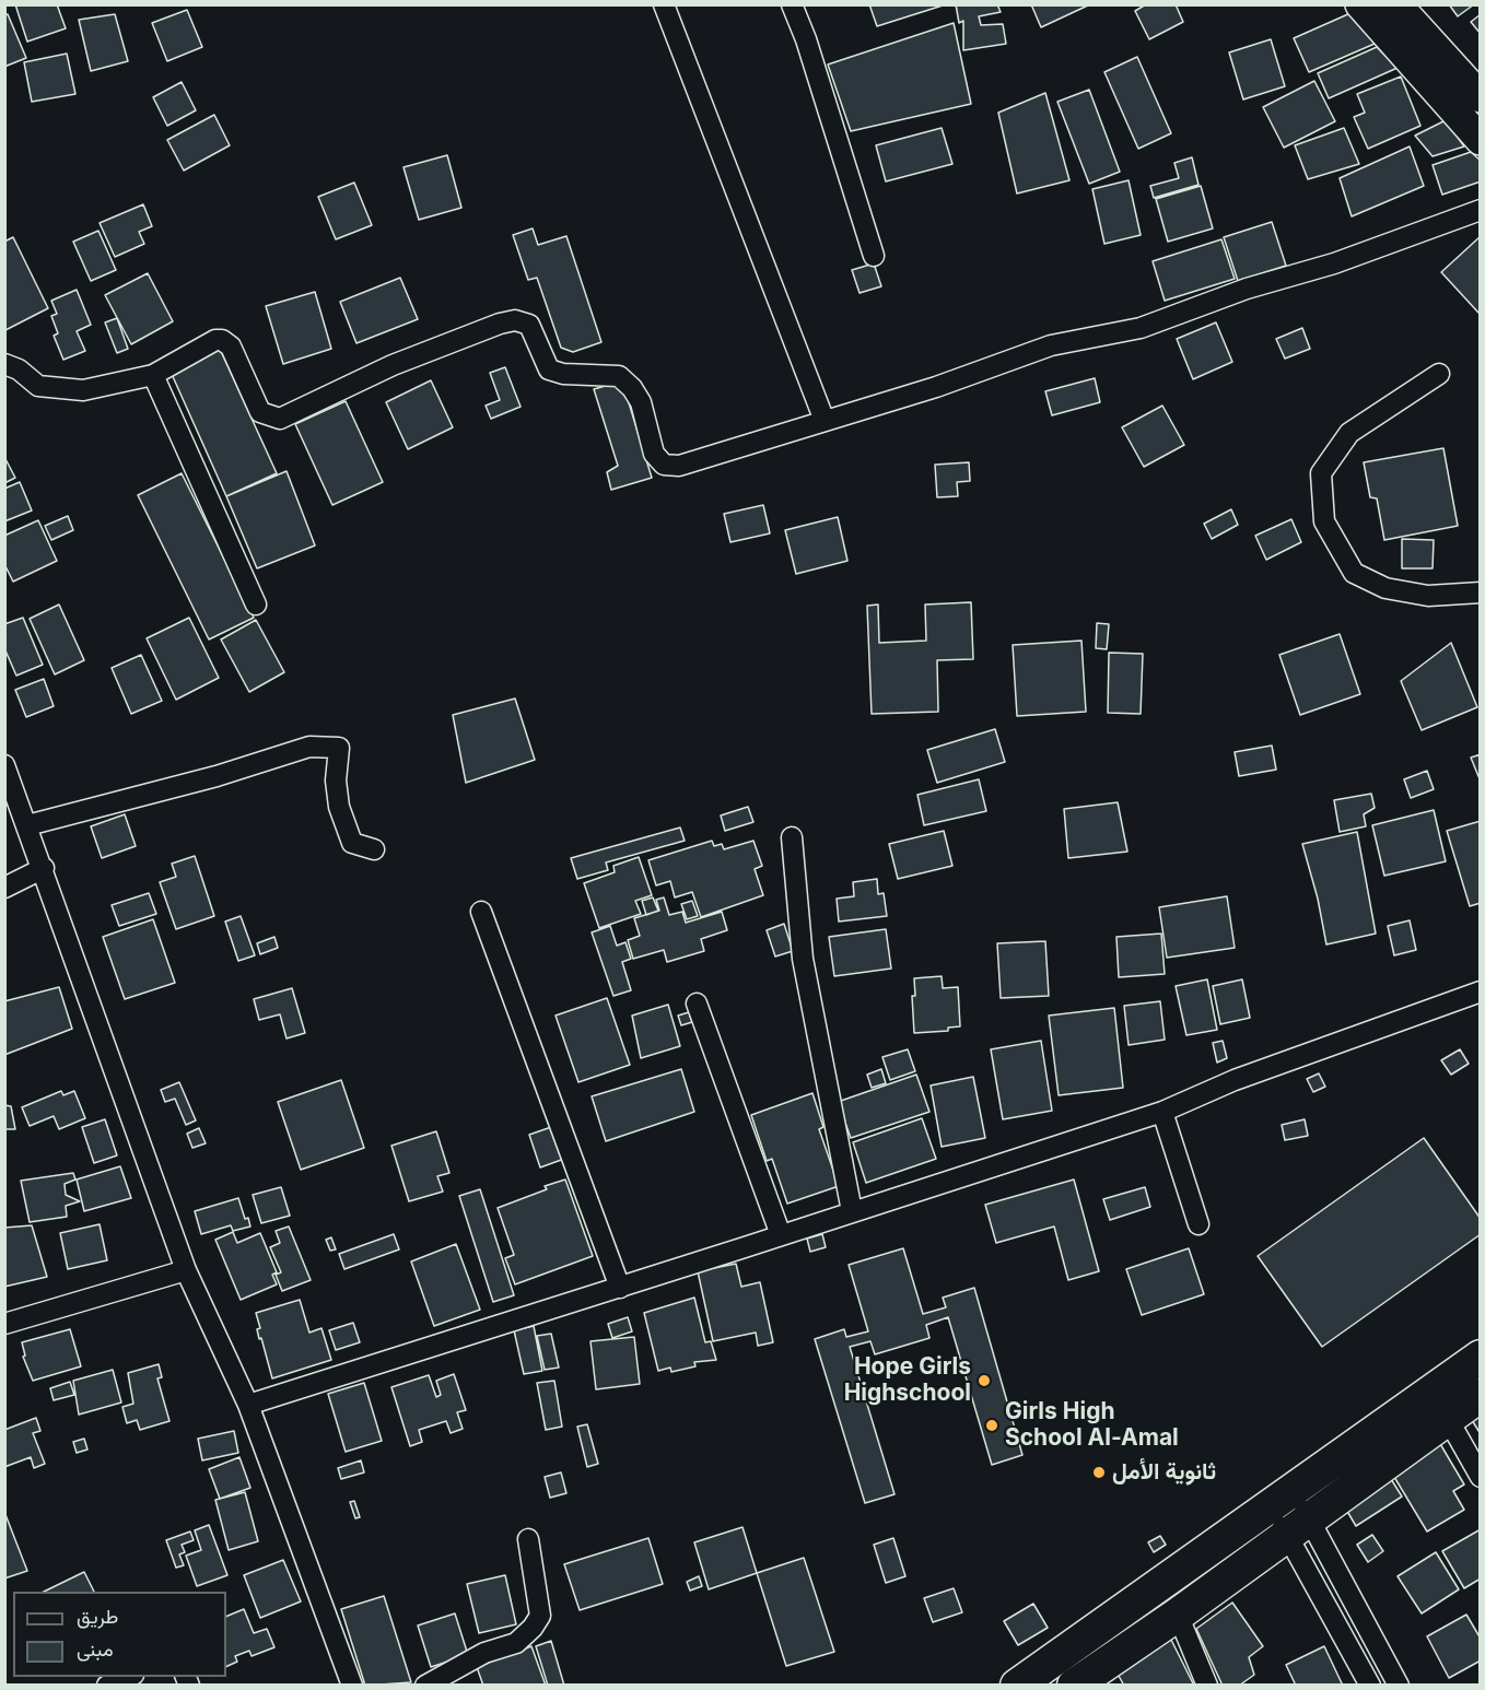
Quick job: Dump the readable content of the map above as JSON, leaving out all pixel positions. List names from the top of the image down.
{
  "places": ["Hope Girls Highschool", "Girls High School Al-Amal", "ثانوية الأمل"],
  "legend": ["طريق", "مبنى"]
}
